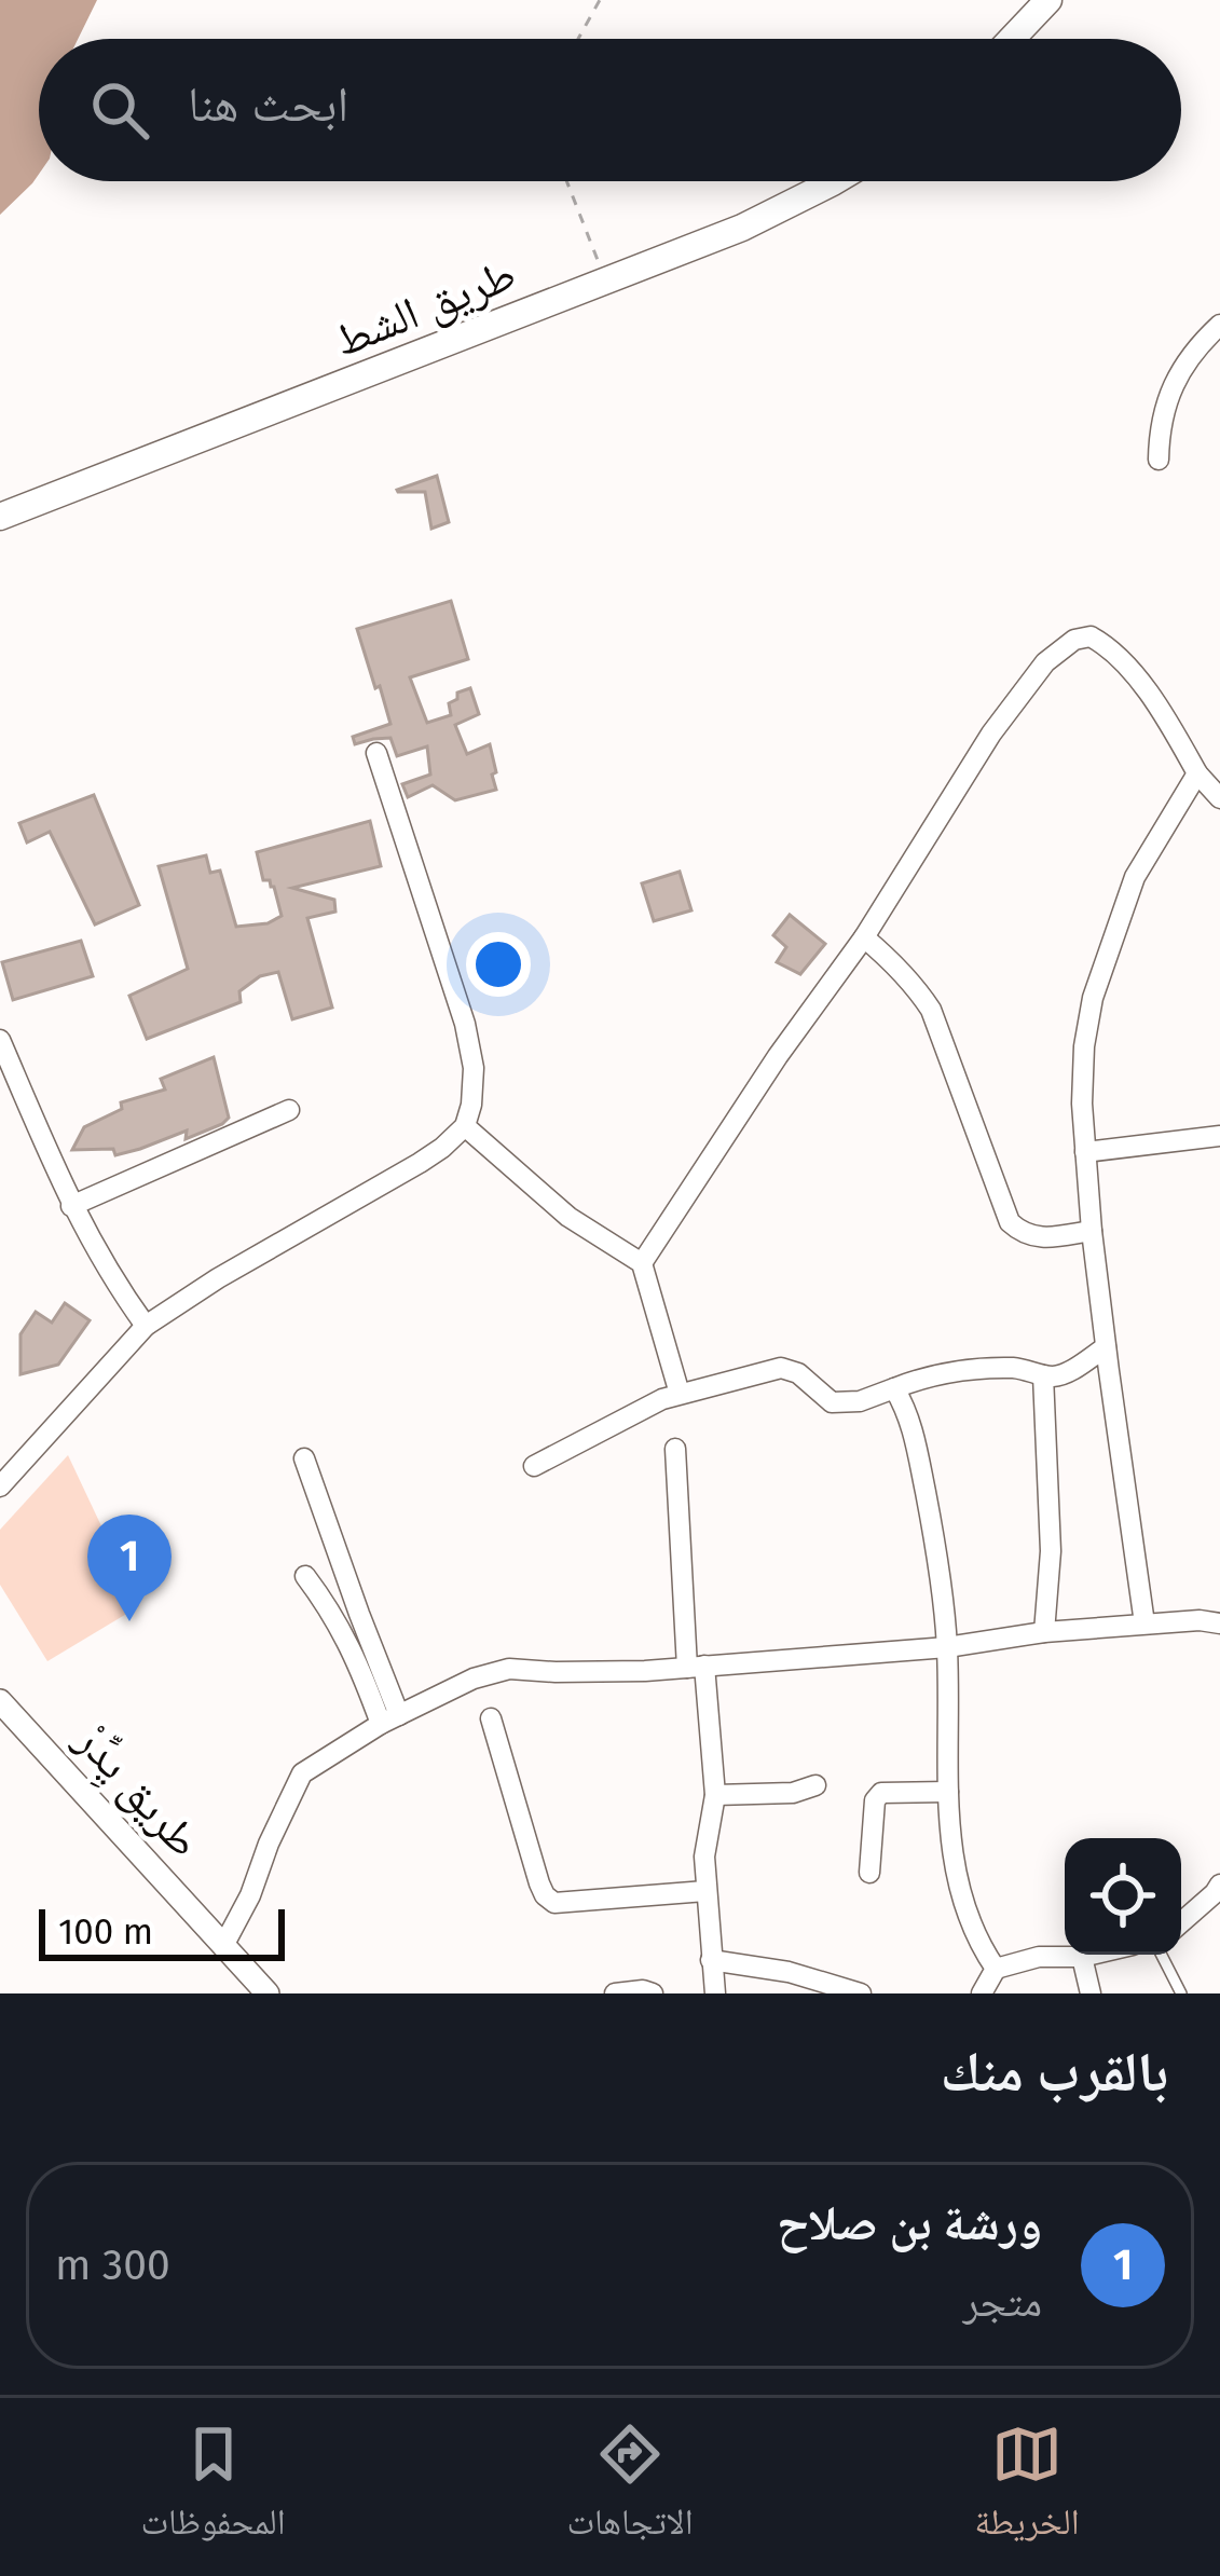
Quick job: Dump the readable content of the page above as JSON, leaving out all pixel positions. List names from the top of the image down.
{
  "streets": {
    "main road": ["طريق الشط"],
    "street": ["طريق يِدِّرْ"]
  },
  "scale_bar": "100 m",
  "page": {
    "search": "ابحث هنا",
    "pins": "1",
    "scale": "100 m",
    "heading": "بالقرب منك",
    "list": [
      {
        "mark": "1",
        "name": "ورشة بن صلاح",
        "note": "متجر",
        "value": "300 m"
      }
    ],
    "nav": ["الخريطة", "الاتجاهات", "المحفوظات"]
  }
}
